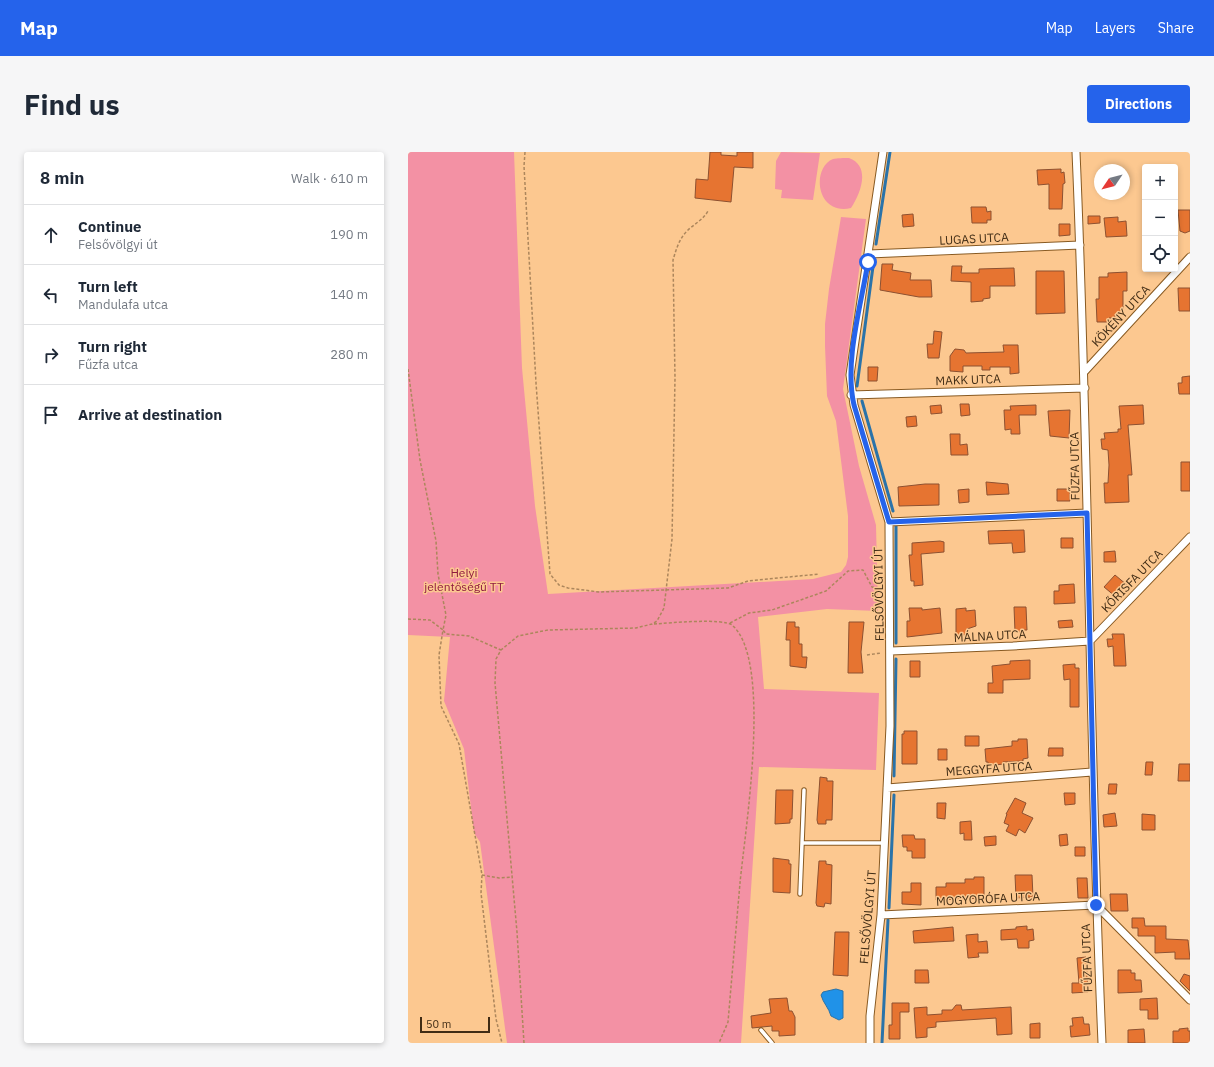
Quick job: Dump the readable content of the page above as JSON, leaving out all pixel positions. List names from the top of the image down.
{
  "streets": {
    "street": [
      "LUGAS UTCA",
      "KÖKÉNY UTCA",
      "MAKK UTCA",
      "FŰZFA UTCA",
      "KŐRISFA UTCA",
      "FELSŐVÖLGYI ÚT",
      "MÁLNA UTCA",
      "MEGGYFA UTCA",
      "MOGYORÓFA UTCA"
    ]
  },
  "crossings": [
    ["LUGAS UTCA", "FŰZFA UTCA"],
    ["LUGAS UTCA", "FELSŐVÖLGYI ÚT"],
    ["KÖKÉNY UTCA", "FŰZFA UTCA"],
    ["MAKK UTCA", "FŰZFA UTCA"],
    ["MAKK UTCA", "FELSŐVÖLGYI ÚT"],
    ["FŰZFA UTCA", "KŐRISFA UTCA"],
    ["FŰZFA UTCA", "MÁLNA UTCA"],
    ["FŰZFA UTCA", "MEGGYFA UTCA"],
    ["FŰZFA UTCA", "MOGYORÓFA UTCA"],
    ["KŐRISFA UTCA", "MÁLNA UTCA"],
    ["FELSŐVÖLGYI ÚT", "MÁLNA UTCA"],
    ["FELSŐVÖLGYI ÚT", "MEGGYFA UTCA"],
    ["FELSŐVÖLGYI ÚT", "MOGYORÓFA UTCA"]
  ],
  "parks": ["Helyi jelentőségű TT"],
  "scale_bar": "50 m",
  "north": "bottom left",
  "page": {
    "header": "Map",
    "nav": ["Map", "Layers", "Share"],
    "buttons": "Directions",
    "title": "Find us",
    "heading": ["8 min", "Walk · 610 m"],
    "map_buttons": ["+", "−"],
    "list": [
      ["Continue", "Felsővölgyi út", "190 m"],
      ["Turn left", "Mandulafa utca", "140 m"],
      ["Turn right", "Fűzfa utca", "280 m"],
      "Arrive at destination"
    ],
    "scale": "50 m"
  }
}
